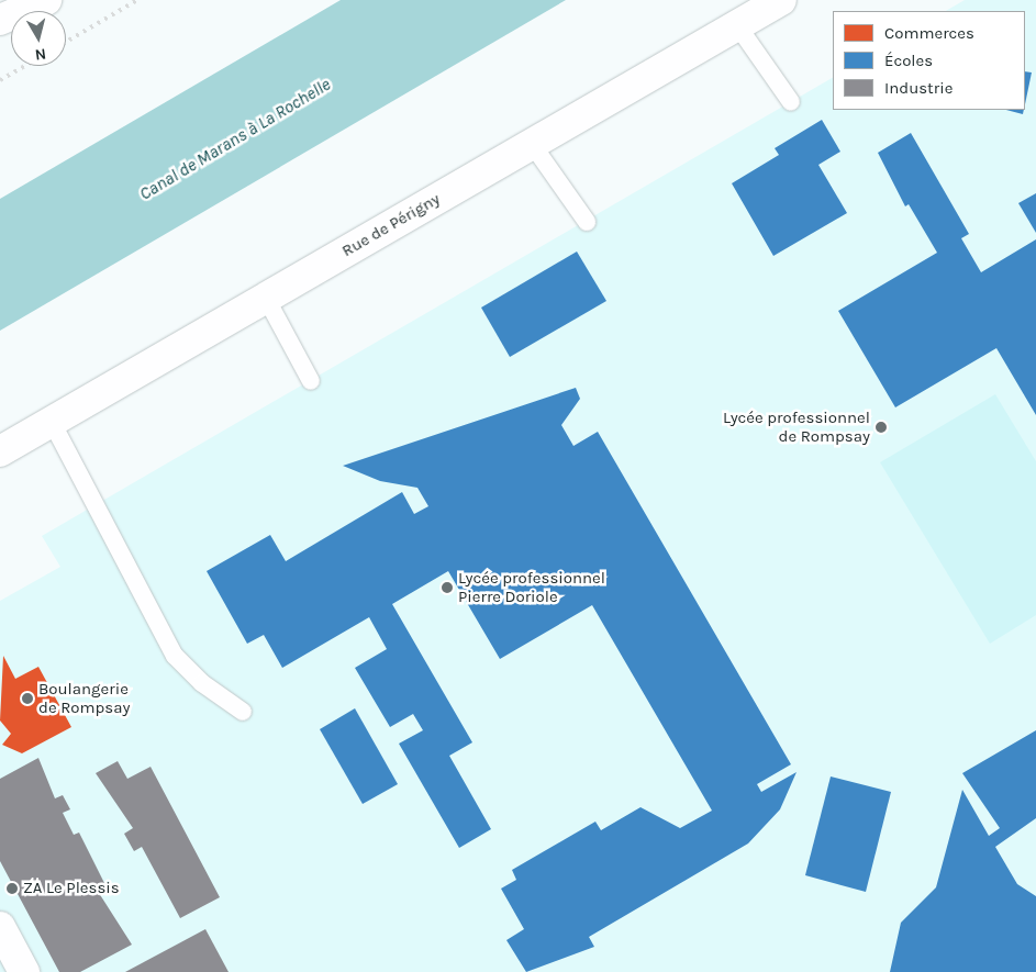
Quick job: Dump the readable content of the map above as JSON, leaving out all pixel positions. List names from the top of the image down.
{
  "streets": {
    "street": ["Rue de Périgny"]
  },
  "water": ["Canal de Marans à La Rochelle"],
  "places": [
    "Lycée professionnel de Rompsay",
    "Lycée professionnel Pierre Doriole",
    "Boulangerie de Rompsay",
    "ZA Le Plessis"
  ],
  "legend": ["Commerces", "Écoles", "Industrie"],
  "north": "bottom"
}
